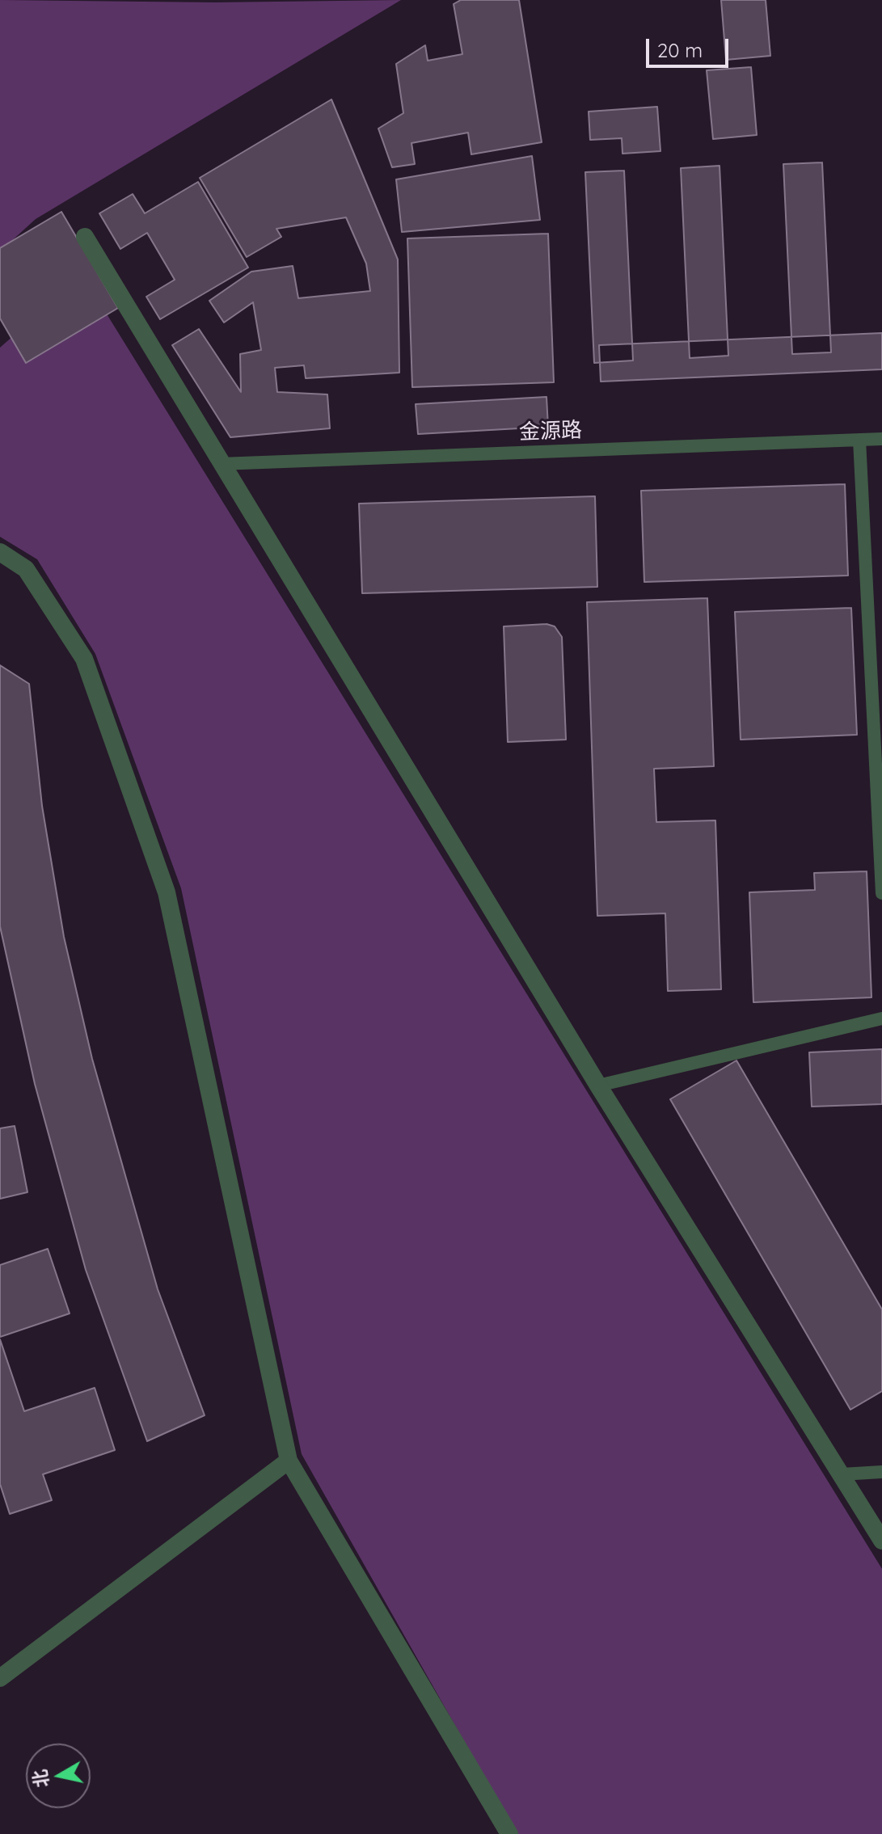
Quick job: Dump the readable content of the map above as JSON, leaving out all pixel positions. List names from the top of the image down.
{
  "streets": {
    "lane": ["金源路"]
  },
  "scale_bar": "20 m",
  "north": "left"
}
